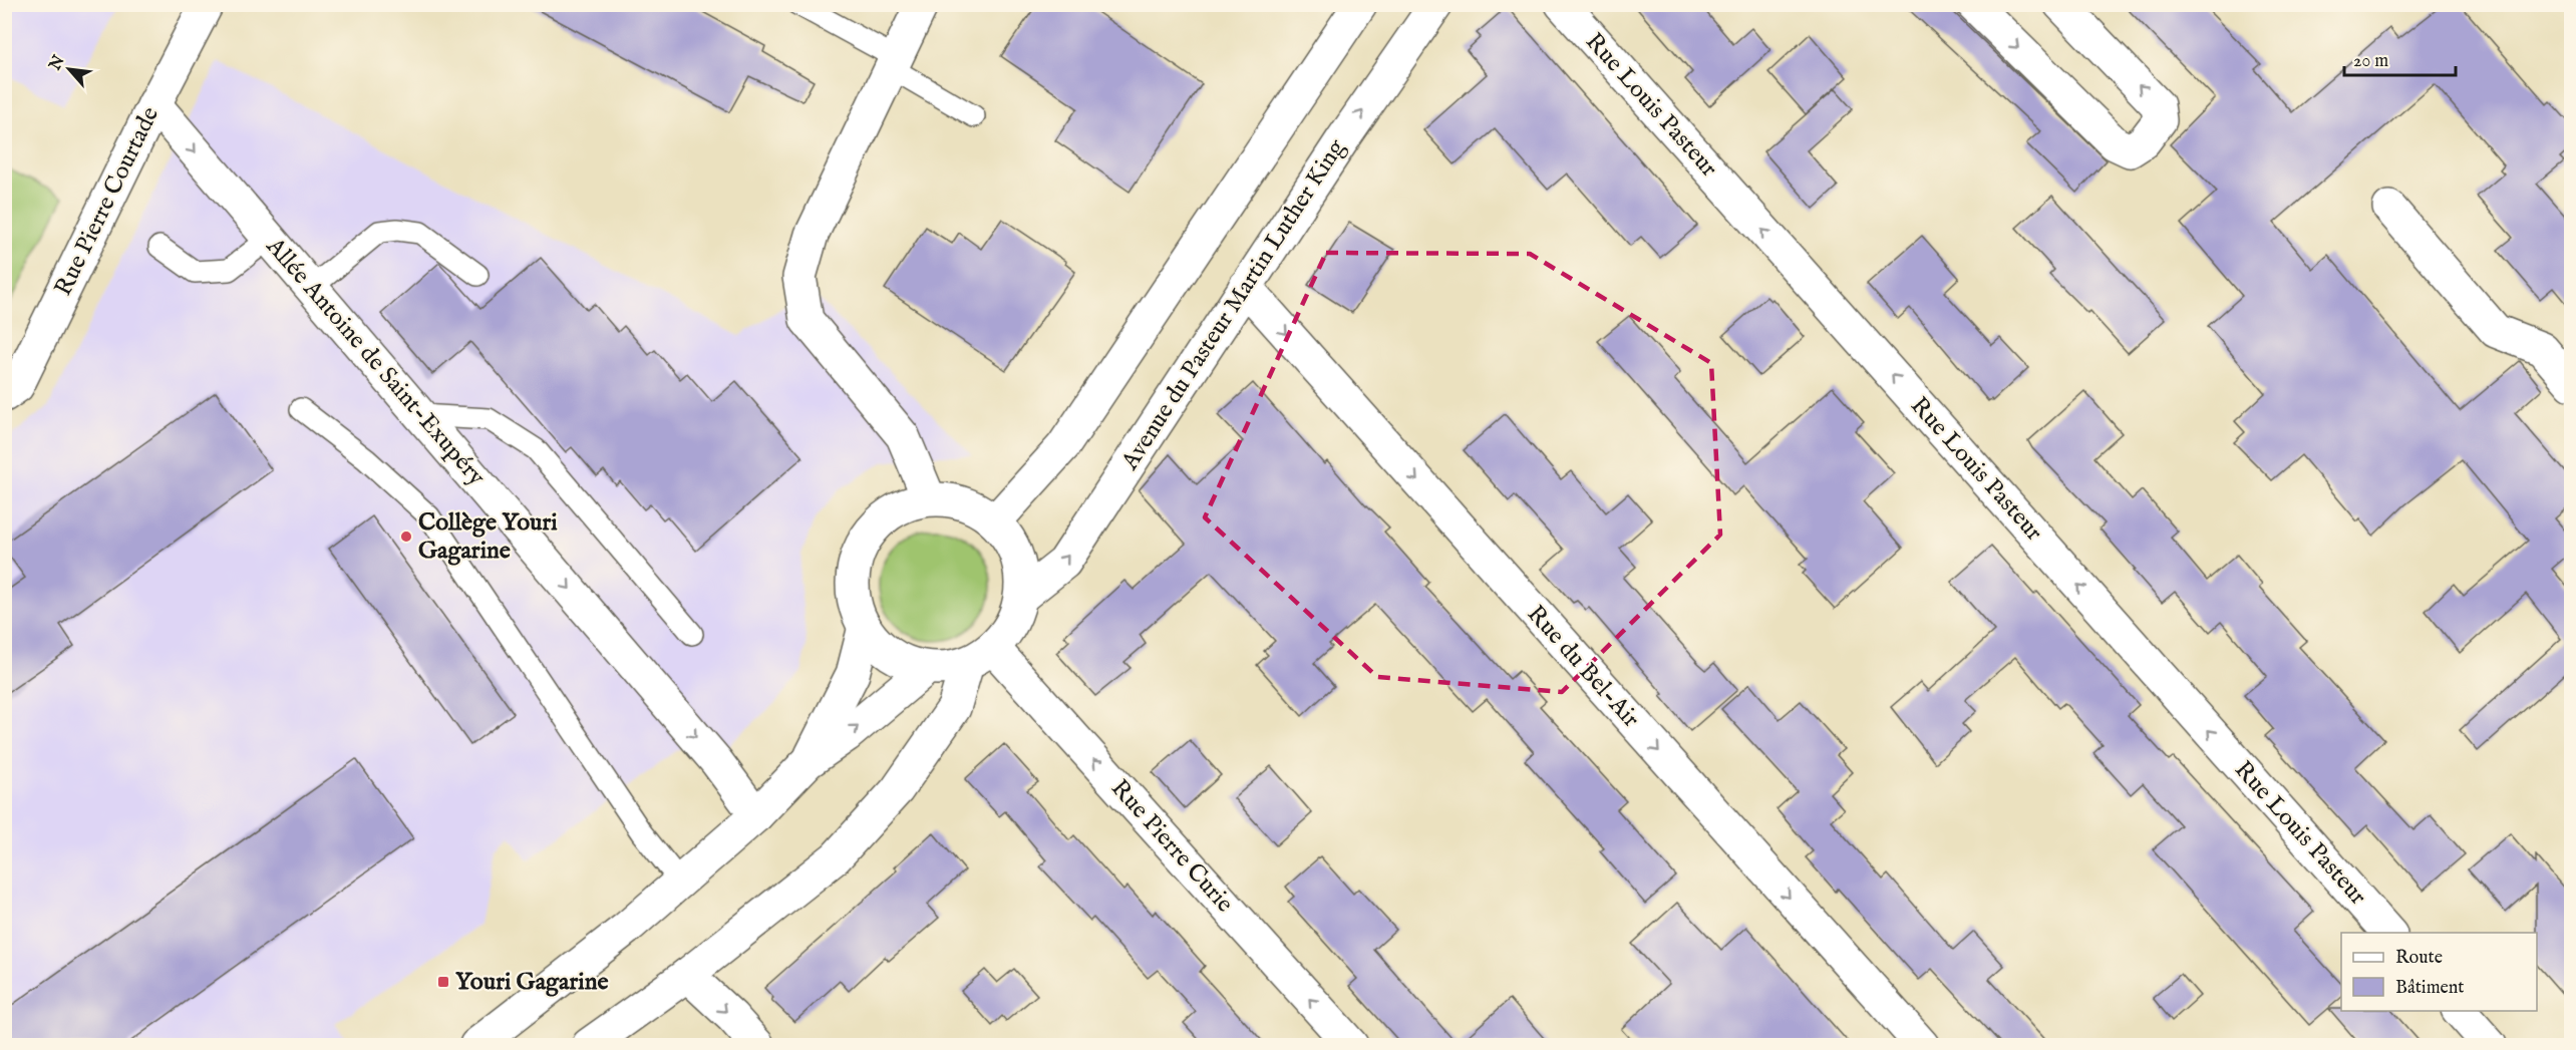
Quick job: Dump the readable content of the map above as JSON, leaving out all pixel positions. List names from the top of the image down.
{
  "streets": {
    "street": [
      "Rue Louis Pasteur",
      "Rue Pierre Courtade",
      "Avenue du Pasteur Martin Luther King",
      "Allée Antoine de Saint-Exupéry",
      "Rue du Bel-Air",
      "Rue Pierre Curie"
    ]
  },
  "crossings": [
    ["Rue Pierre Courtade", "Allée Antoine de Saint-Exupéry"],
    ["Avenue du Pasteur Martin Luther King", "Rue du Bel-Air"],
    ["Avenue du Pasteur Martin Luther King", "Rue Pierre Curie"]
  ],
  "one_way": [
    "Rue Louis Pasteur",
    "Allée Antoine de Saint-Exupéry",
    "Rue du Bel-Air",
    "Rue Pierre Curie"
  ],
  "places": {
    "other": ["Collège Youri Gagarine"],
    "transit": ["Youri Gagarine"]
  },
  "legend": ["Route", "Bâtiment"],
  "scale_bar": "20 m",
  "north": "top left"
}
